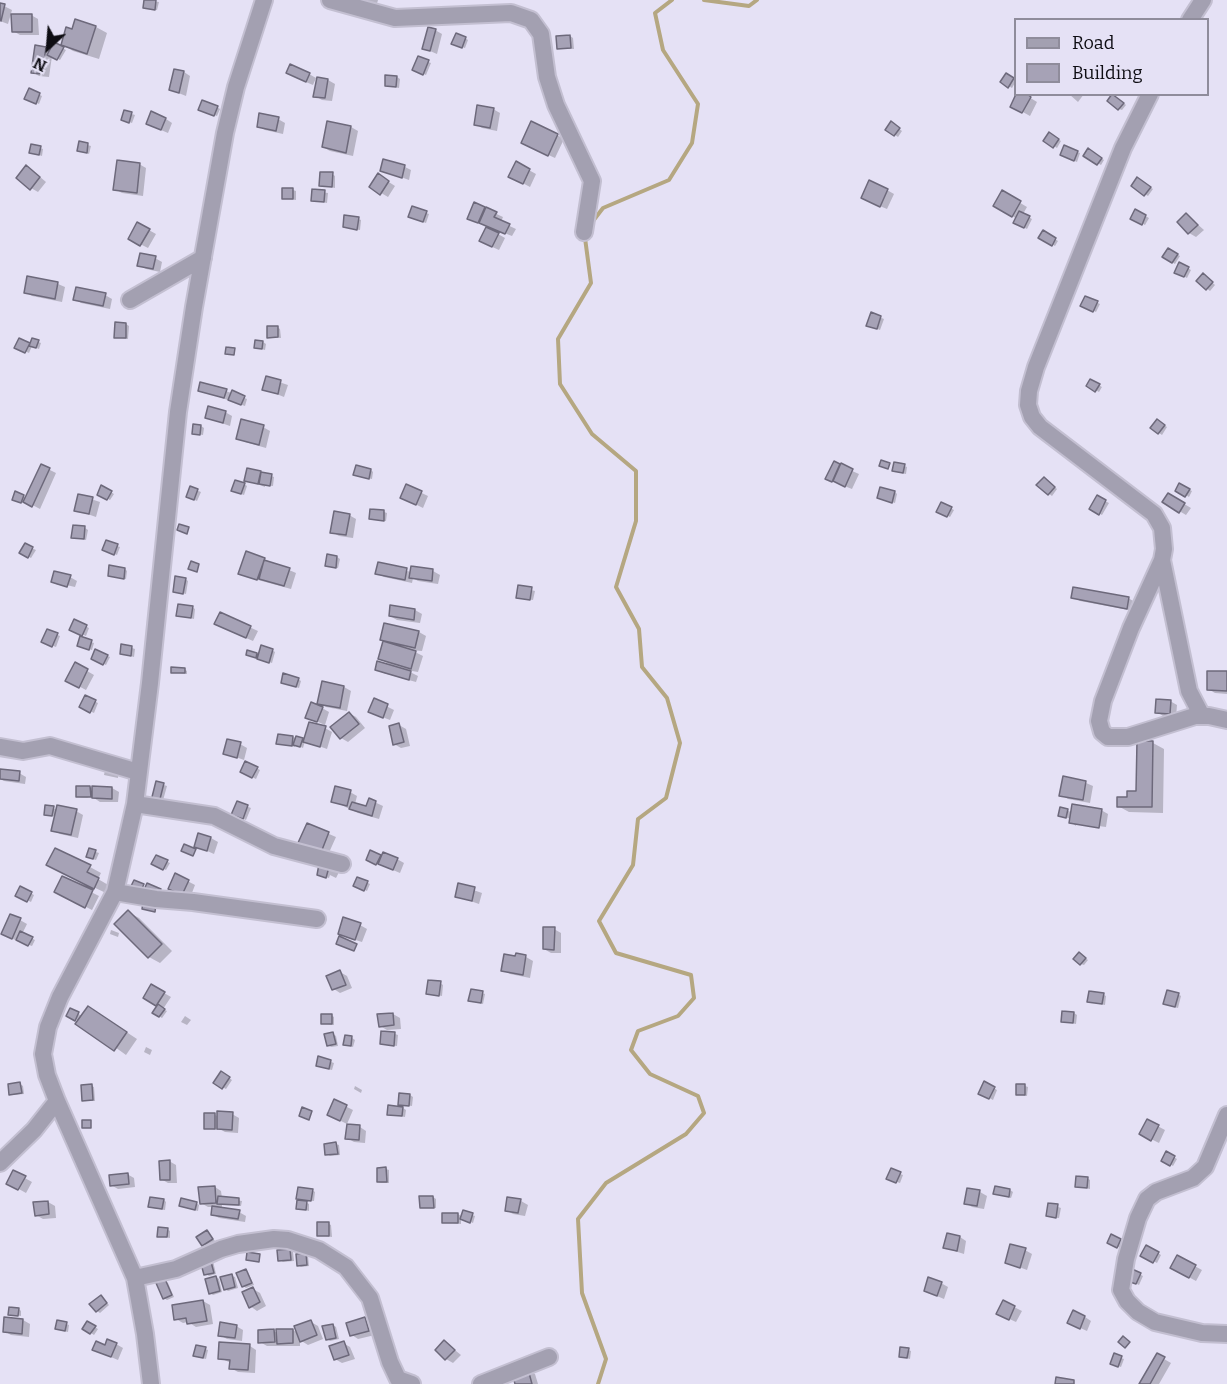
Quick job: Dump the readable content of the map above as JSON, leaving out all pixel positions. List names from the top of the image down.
{
  "legend": ["Road", "Building"],
  "north": "bottom left"
}
